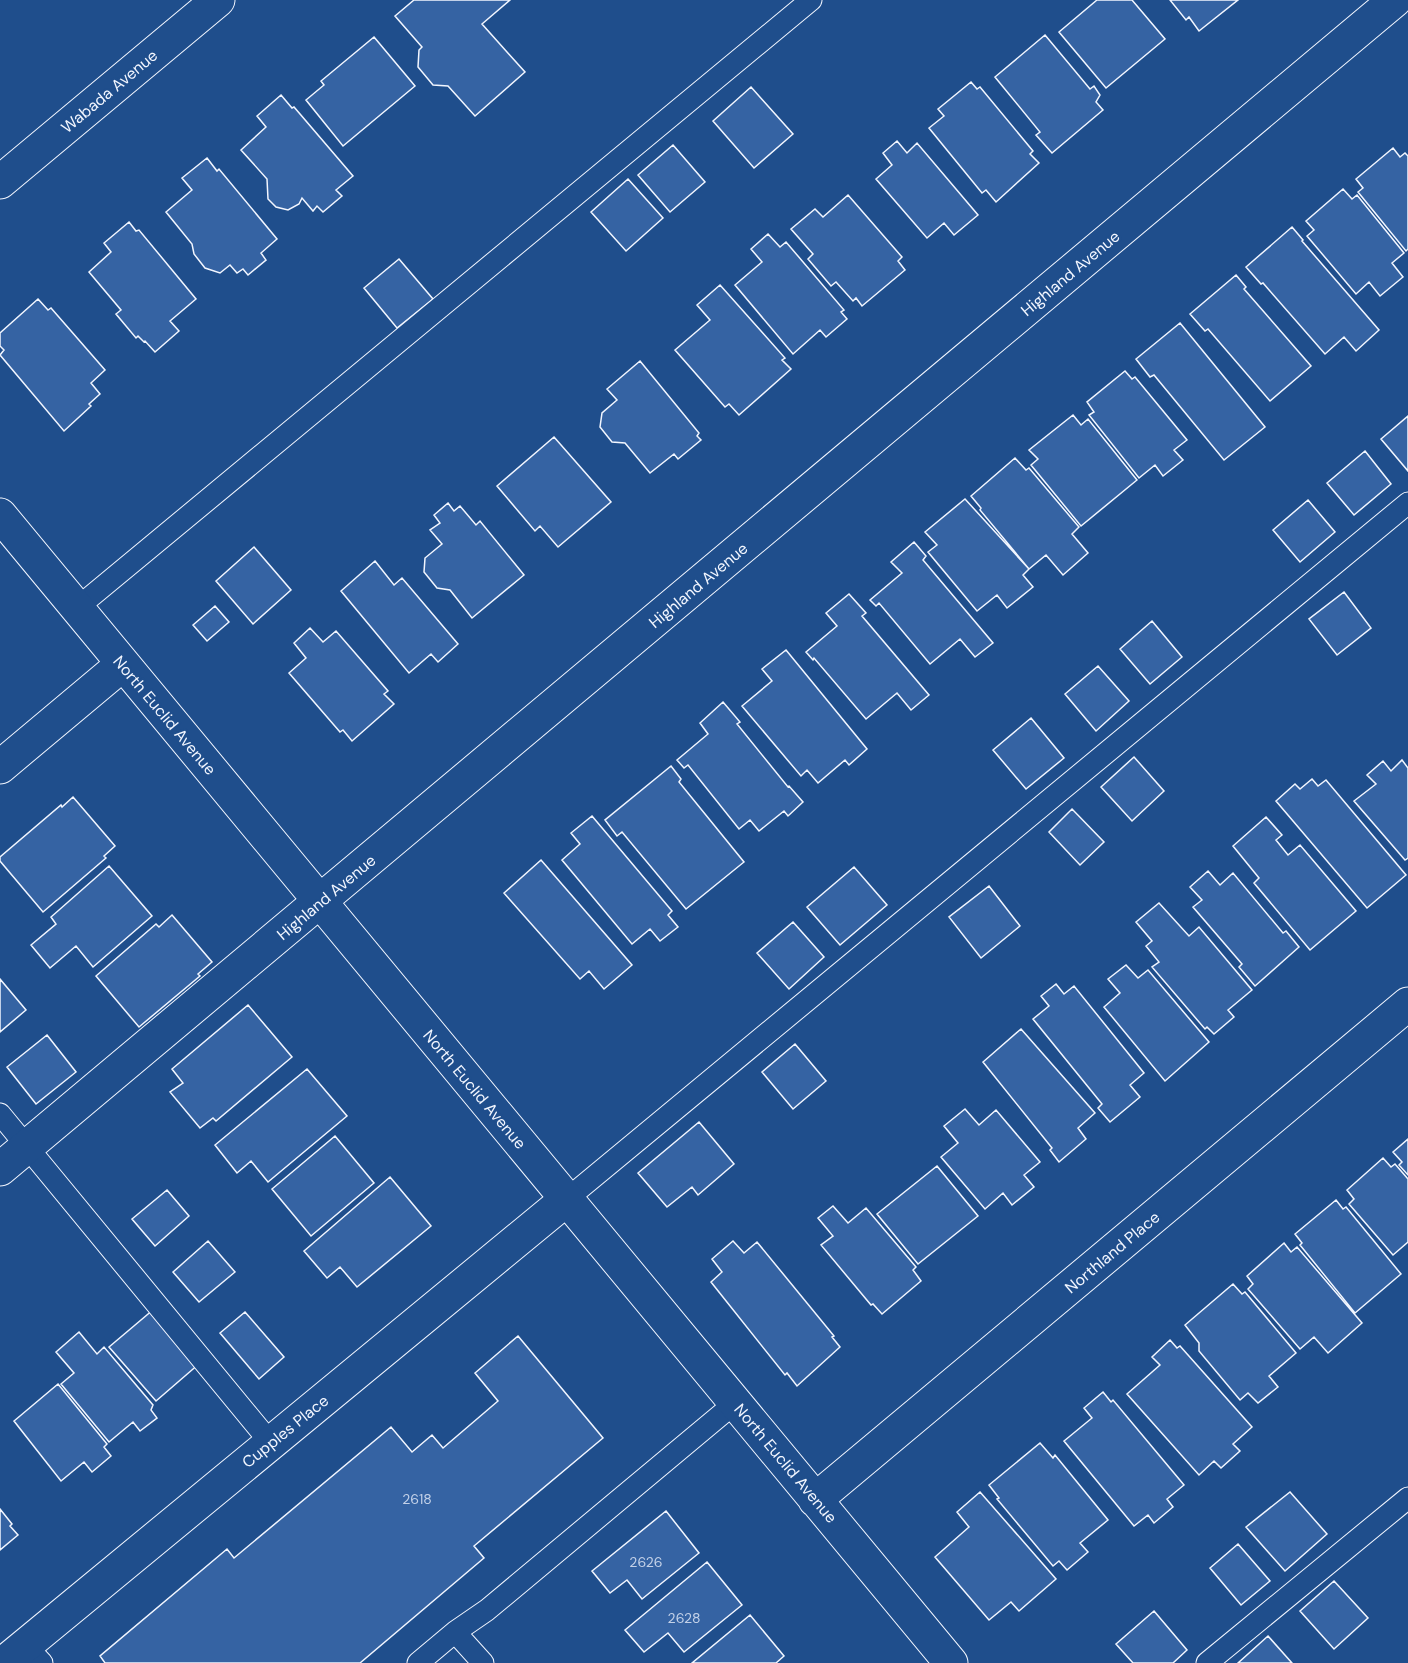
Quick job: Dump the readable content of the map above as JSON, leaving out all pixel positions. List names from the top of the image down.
{
  "streets": {
    "street": [
      "Wabada Avenue",
      "Highland Avenue",
      "North Euclid Avenue",
      "Northland Place",
      "Cupples Place"
    ]
  },
  "crossings": [
    ["Highland Avenue", "North Euclid Avenue"],
    ["North Euclid Avenue", "Northland Place"],
    ["North Euclid Avenue", "Cupples Place"]
  ],
  "house_numbers": ["2618", "2626", "2628"]
}
